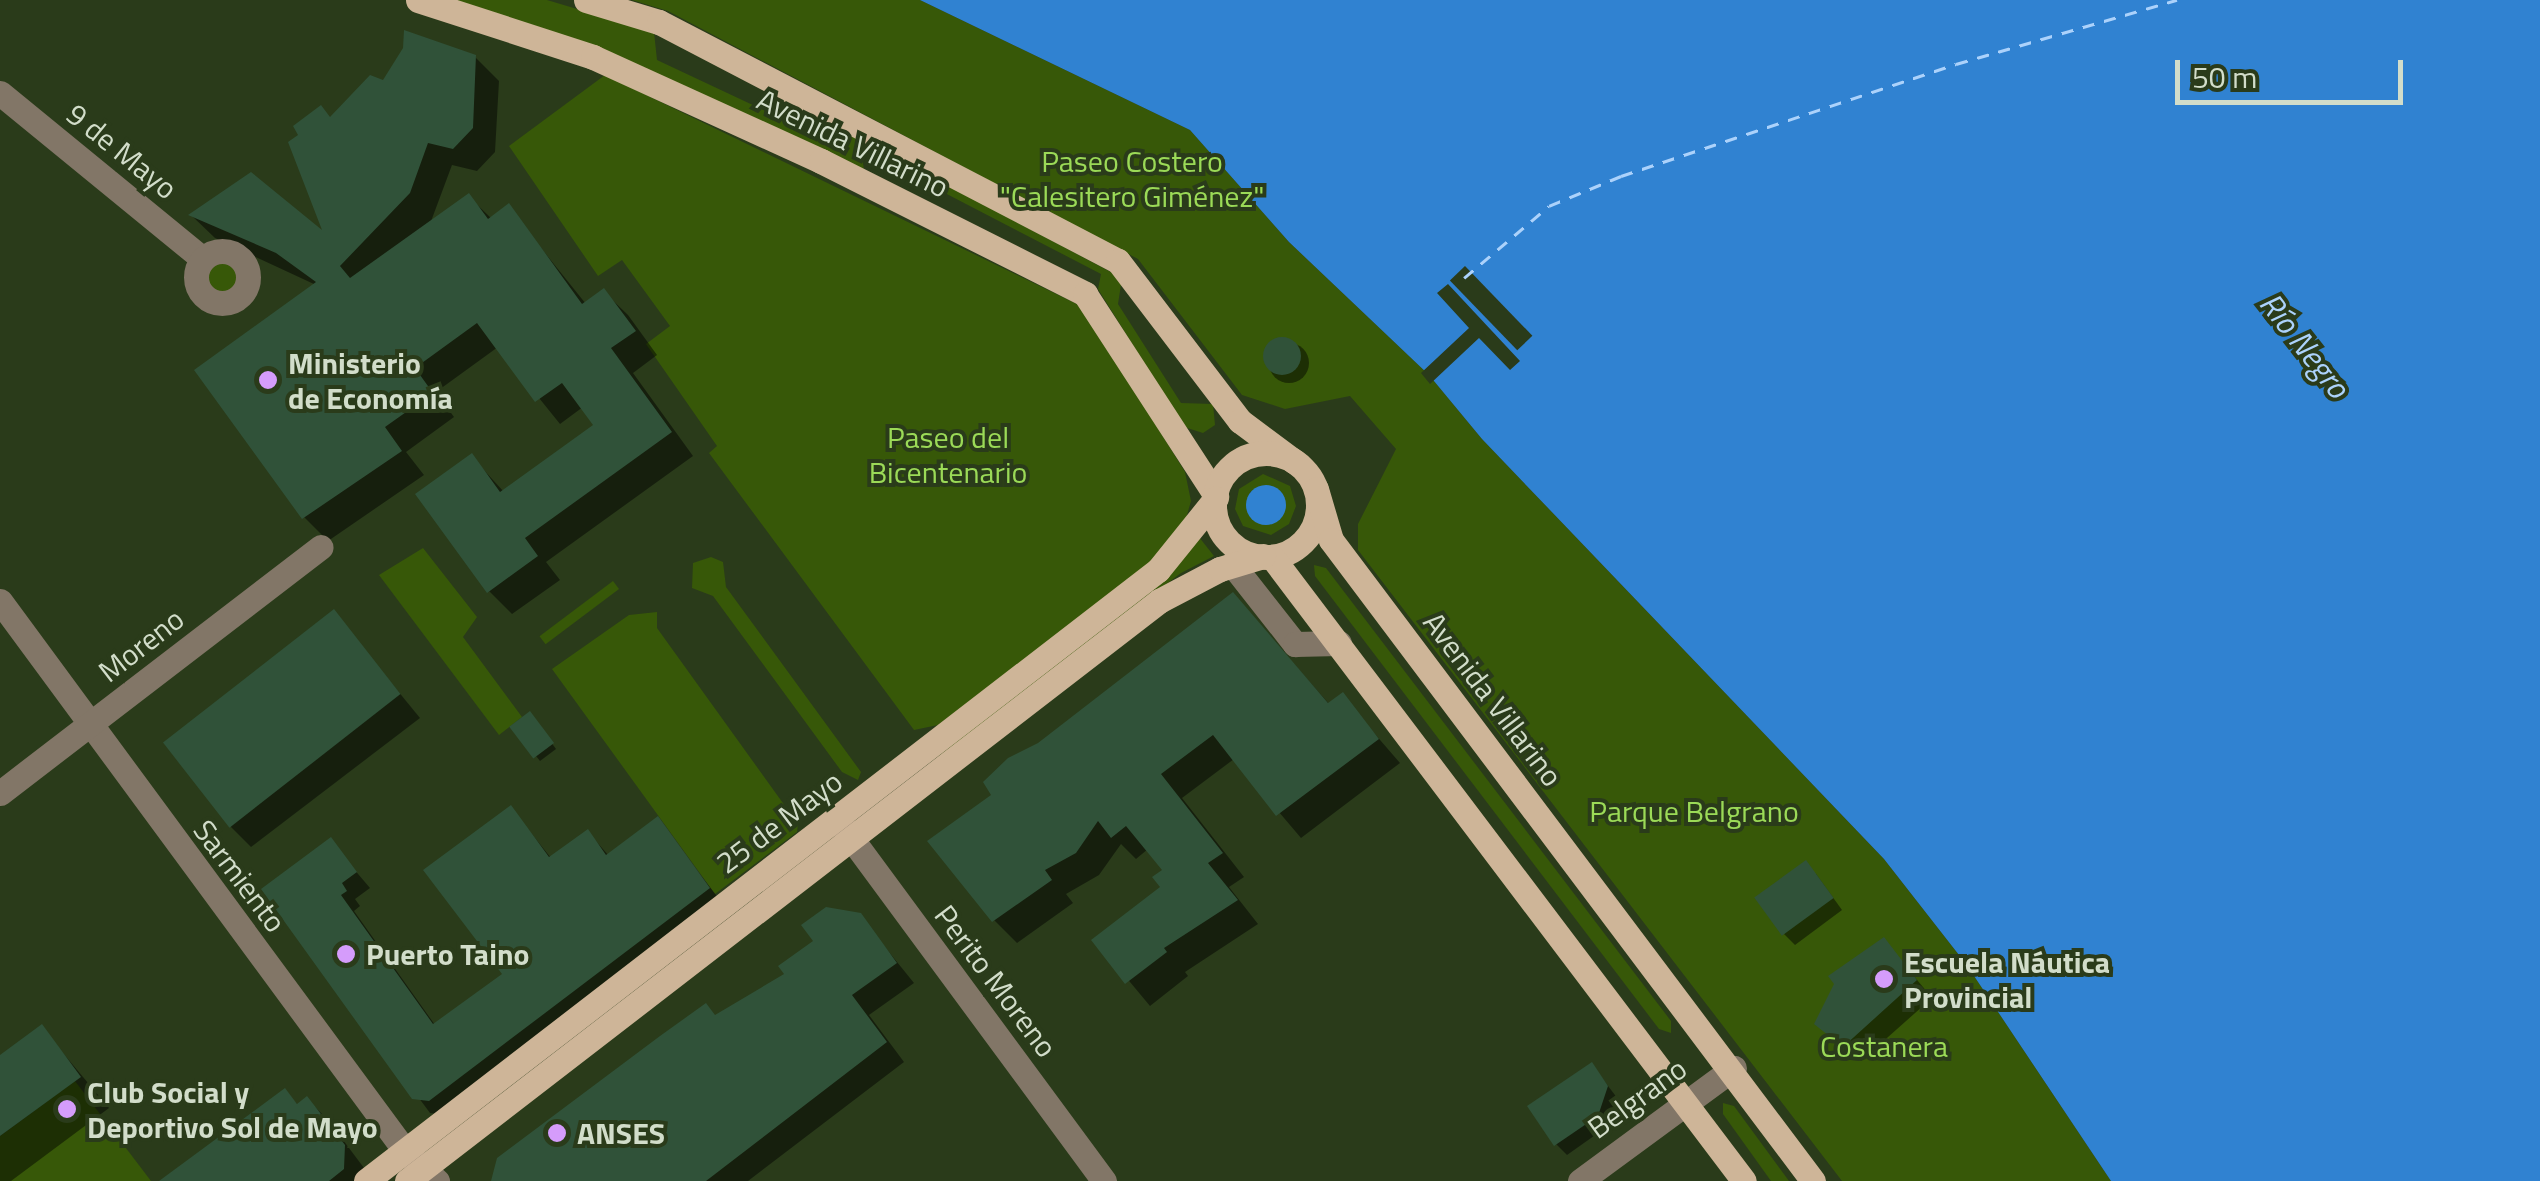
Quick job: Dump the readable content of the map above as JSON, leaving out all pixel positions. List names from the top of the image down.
{
  "streets": {
    "main road": ["Avenida Villarino", "25 de Mayo"],
    "street": [
      "9 de Mayo",
      "Moreno",
      "Sarmiento",
      "Perito Moreno",
      "Belgrano"
    ]
  },
  "crossings": [
    ["Avenida Villarino", "25 de Mayo"],
    ["Avenida Villarino", "Belgrano"],
    ["Moreno", "Sarmiento"],
    ["25 de Mayo", "Sarmiento"],
    ["25 de Mayo", "Perito Moreno"]
  ],
  "water": ["Río Negro"],
  "parks": [
    "Paseo Costero \"Calesitero Giménez\"",
    "Paseo del Bicentenario",
    "Parque Belgrano",
    "Costanera"
  ],
  "places": [
    "Ministerio de Economía",
    "Puerto Taino",
    "Escuela Náutica Provincial",
    "Club Social y Deportivo Sol de Mayo",
    "ANSES"
  ],
  "scale_bar": "50 m"
}
